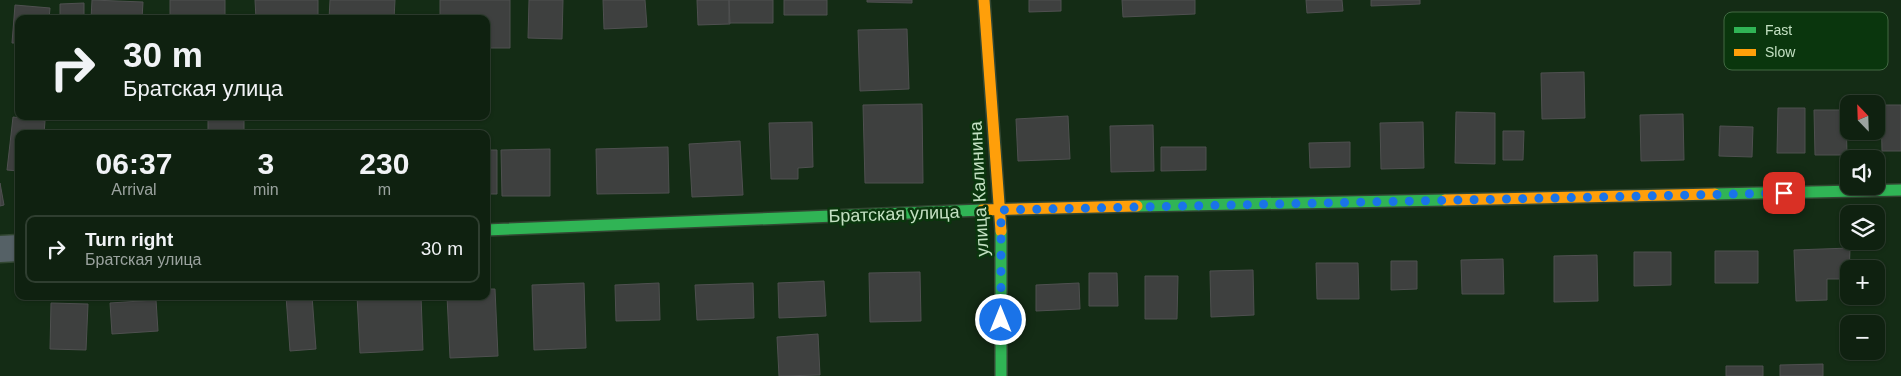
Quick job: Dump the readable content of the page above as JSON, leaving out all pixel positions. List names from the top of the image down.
{
  "streets": {
    "street": ["улица Калинина", "Братская улица"]
  },
  "crossings": [
    ["улица Калинина", "Братская улица"]
  ],
  "legend": ["Fast", "Slow"],
  "north": "top left",
  "page": {
    "turn": ["30 m", "Братская улица"],
    "map_buttons": ["+", "−"],
    "eta": [
      "06:37",
      "Arrival",
      "3",
      "min",
      "230",
      "m"
    ],
    "list": [
      {
        "name": "Turn right",
        "note": "Братская улица",
        "value": "30 m"
      }
    ]
  }
}
